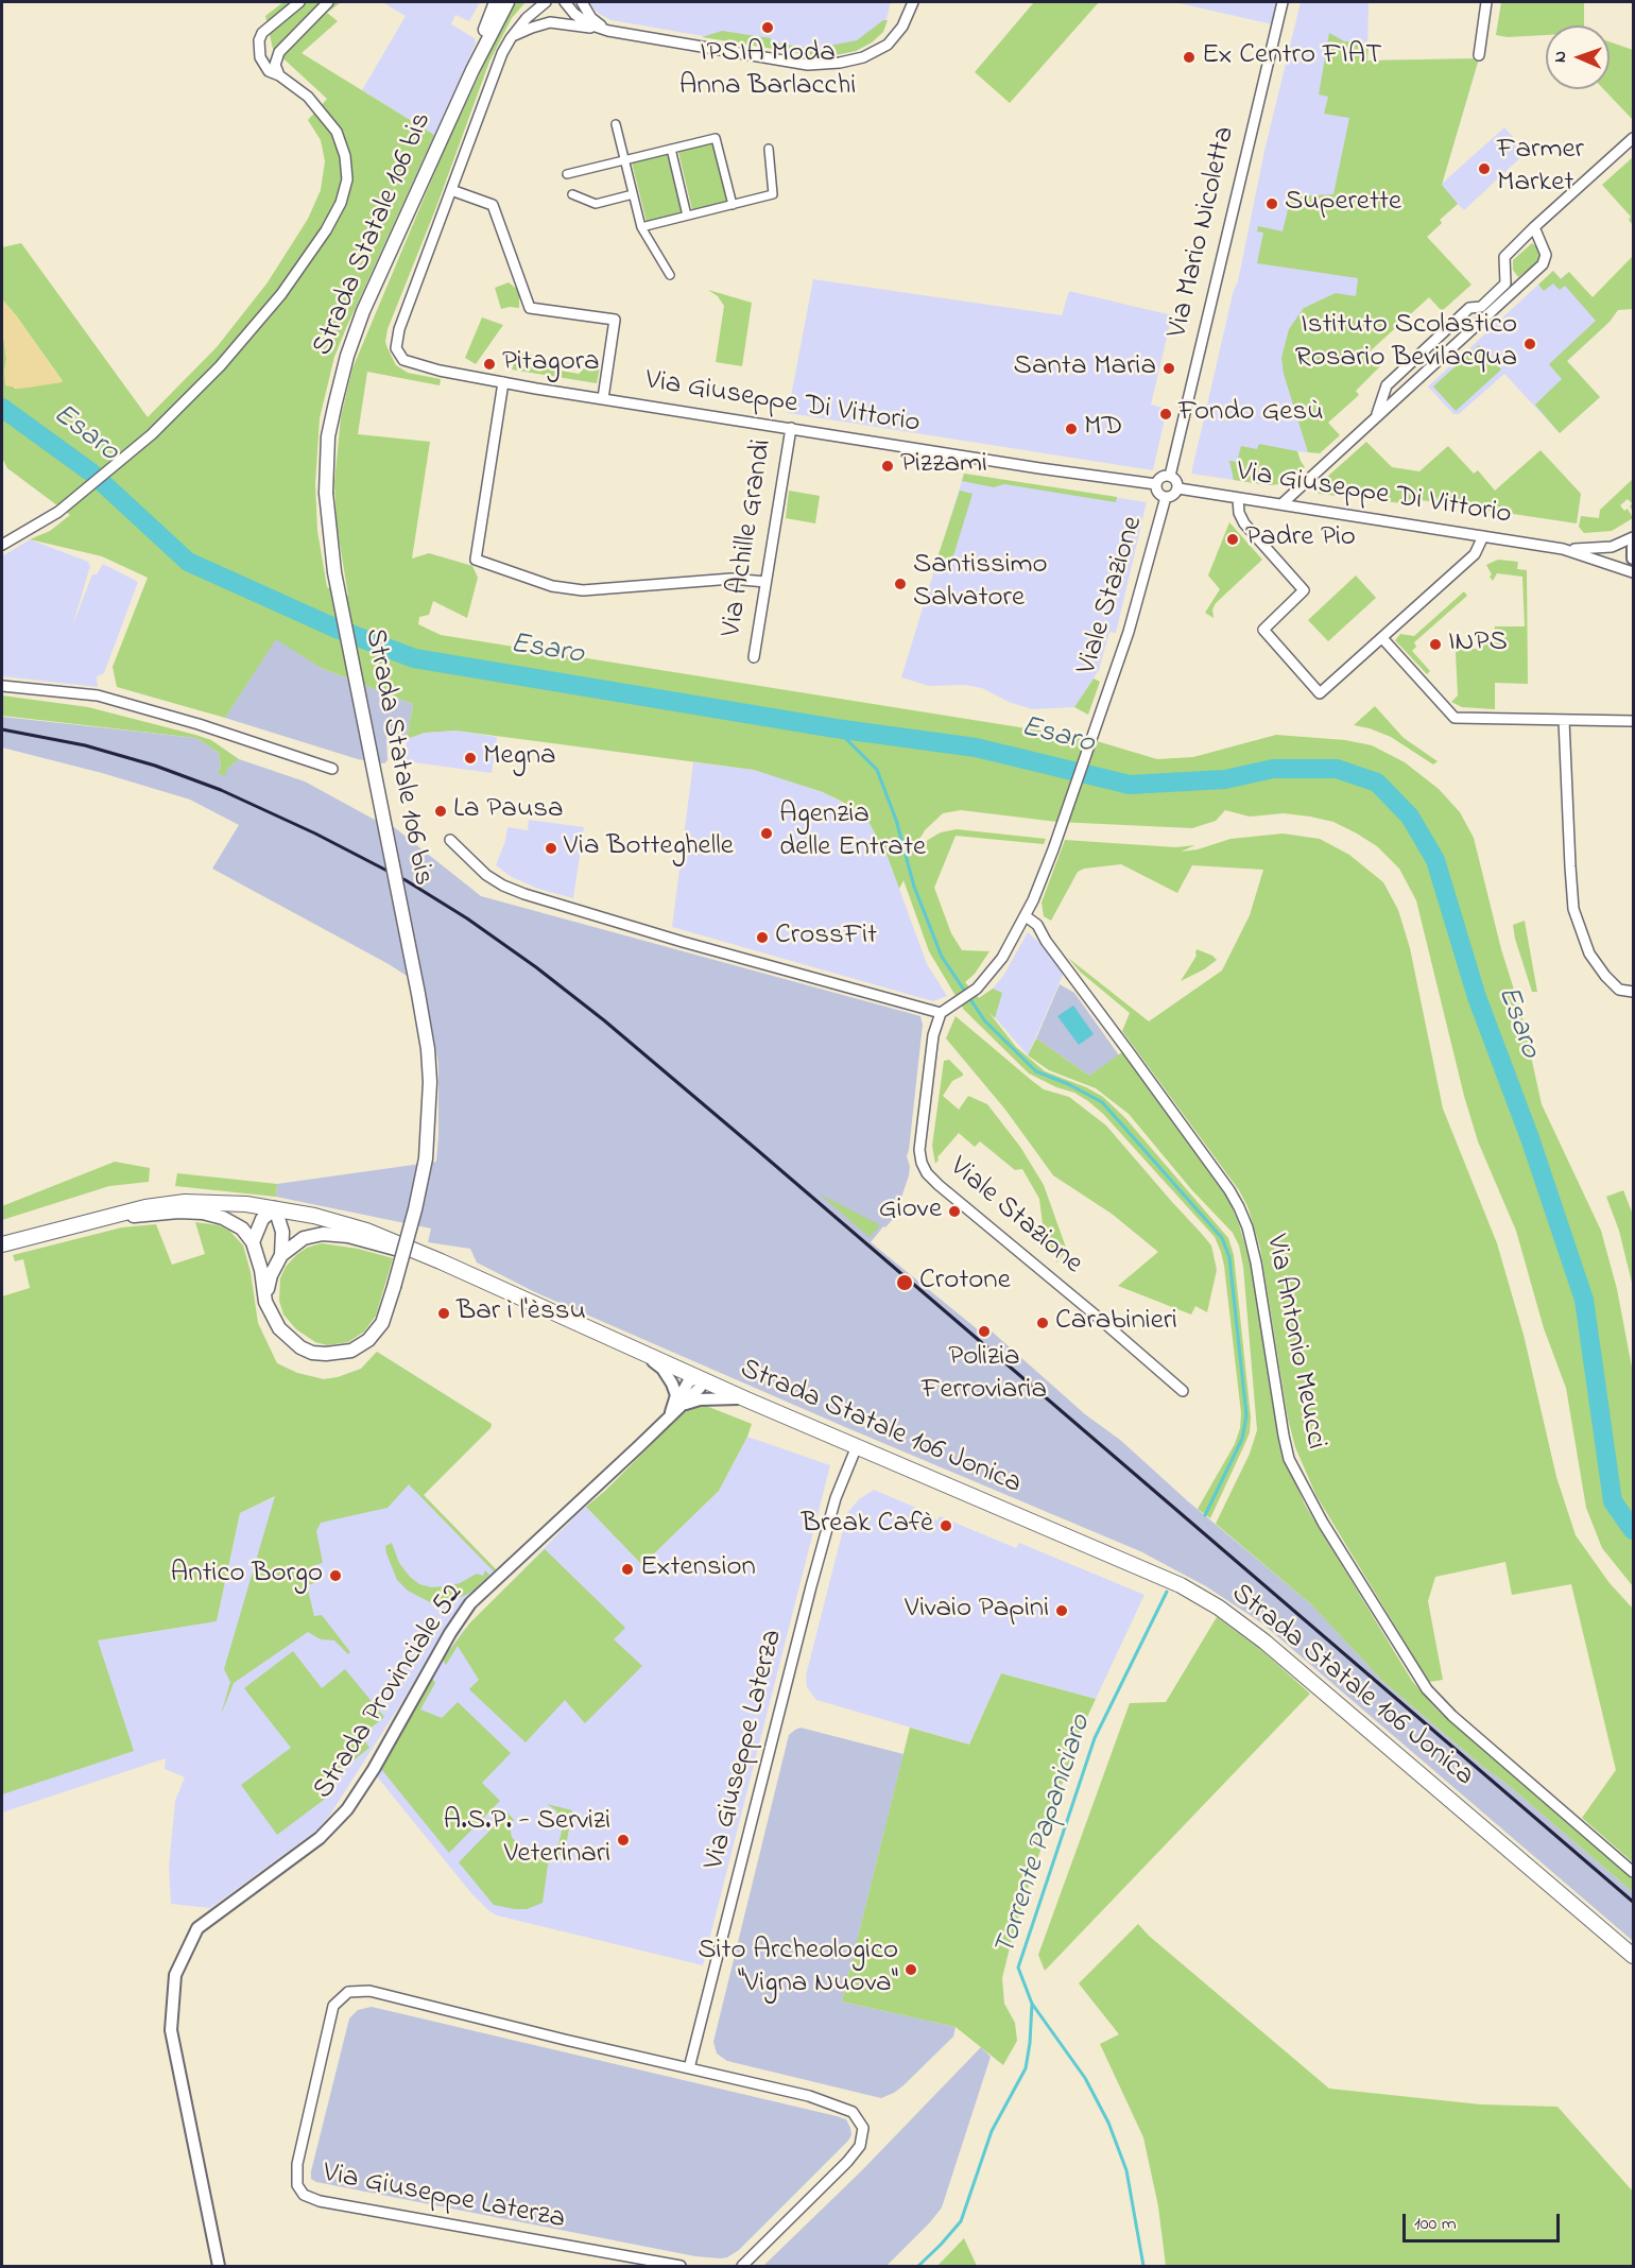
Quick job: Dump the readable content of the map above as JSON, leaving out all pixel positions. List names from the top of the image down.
{
  "streets": {
    "main road": ["Strada Statale 106 bis", "Strada Statale 106 Jonica"],
    "street": [
      "Via Mario Nicoletta",
      "Via Giuseppe Di Vittorio",
      "Via Achille Grandi",
      "Viale Stazione",
      "Via Antonio Meucci",
      "Strada Provinciale 52",
      "Via Giuseppe Laterza"
    ]
  },
  "crossings": [
    ["Via Mario Nicoletta", "Via Giuseppe Di Vittorio"],
    ["Via Mario Nicoletta", "Viale Stazione"],
    ["Via Giuseppe Di Vittorio", "Via Achille Grandi"],
    ["Via Giuseppe Di Vittorio", "Viale Stazione"],
    ["Viale Stazione", "Via Antonio Meucci"],
    ["Strada Statale 106 Jonica", "Via Giuseppe Laterza"]
  ],
  "water": ["Esaro", "Torrente Papaniciaro"],
  "places": [
    "IPSIA Moda Anna Barlacchi",
    "Ex Centro FIAT",
    "Farmer Market",
    "Superette",
    "Istituto Scolastico Rosario Bevilacqua",
    "Pitagora",
    "Santa Maria",
    "Fondo Gesù",
    "MD",
    "Pizzami",
    "Padre Pio",
    "Santissimo Salvatore",
    "INPS",
    "Megna",
    "La Pausa",
    "Agenzia delle Entrate",
    "Via Botteghelle",
    "CrossFit",
    "Giove",
    "Crotone",
    "Bar ì l'èssu",
    "Carabinieri",
    "Polizia Ferroviaria",
    "Break Cafè",
    "Extension",
    "Antico Borgo",
    "Vivaio Papini",
    "A.S.P. - Servizi Veterinari",
    "Sito Archeologico \"Vigna Nuova\""
  ],
  "scale_bar": "100 m",
  "north": "left"
}
